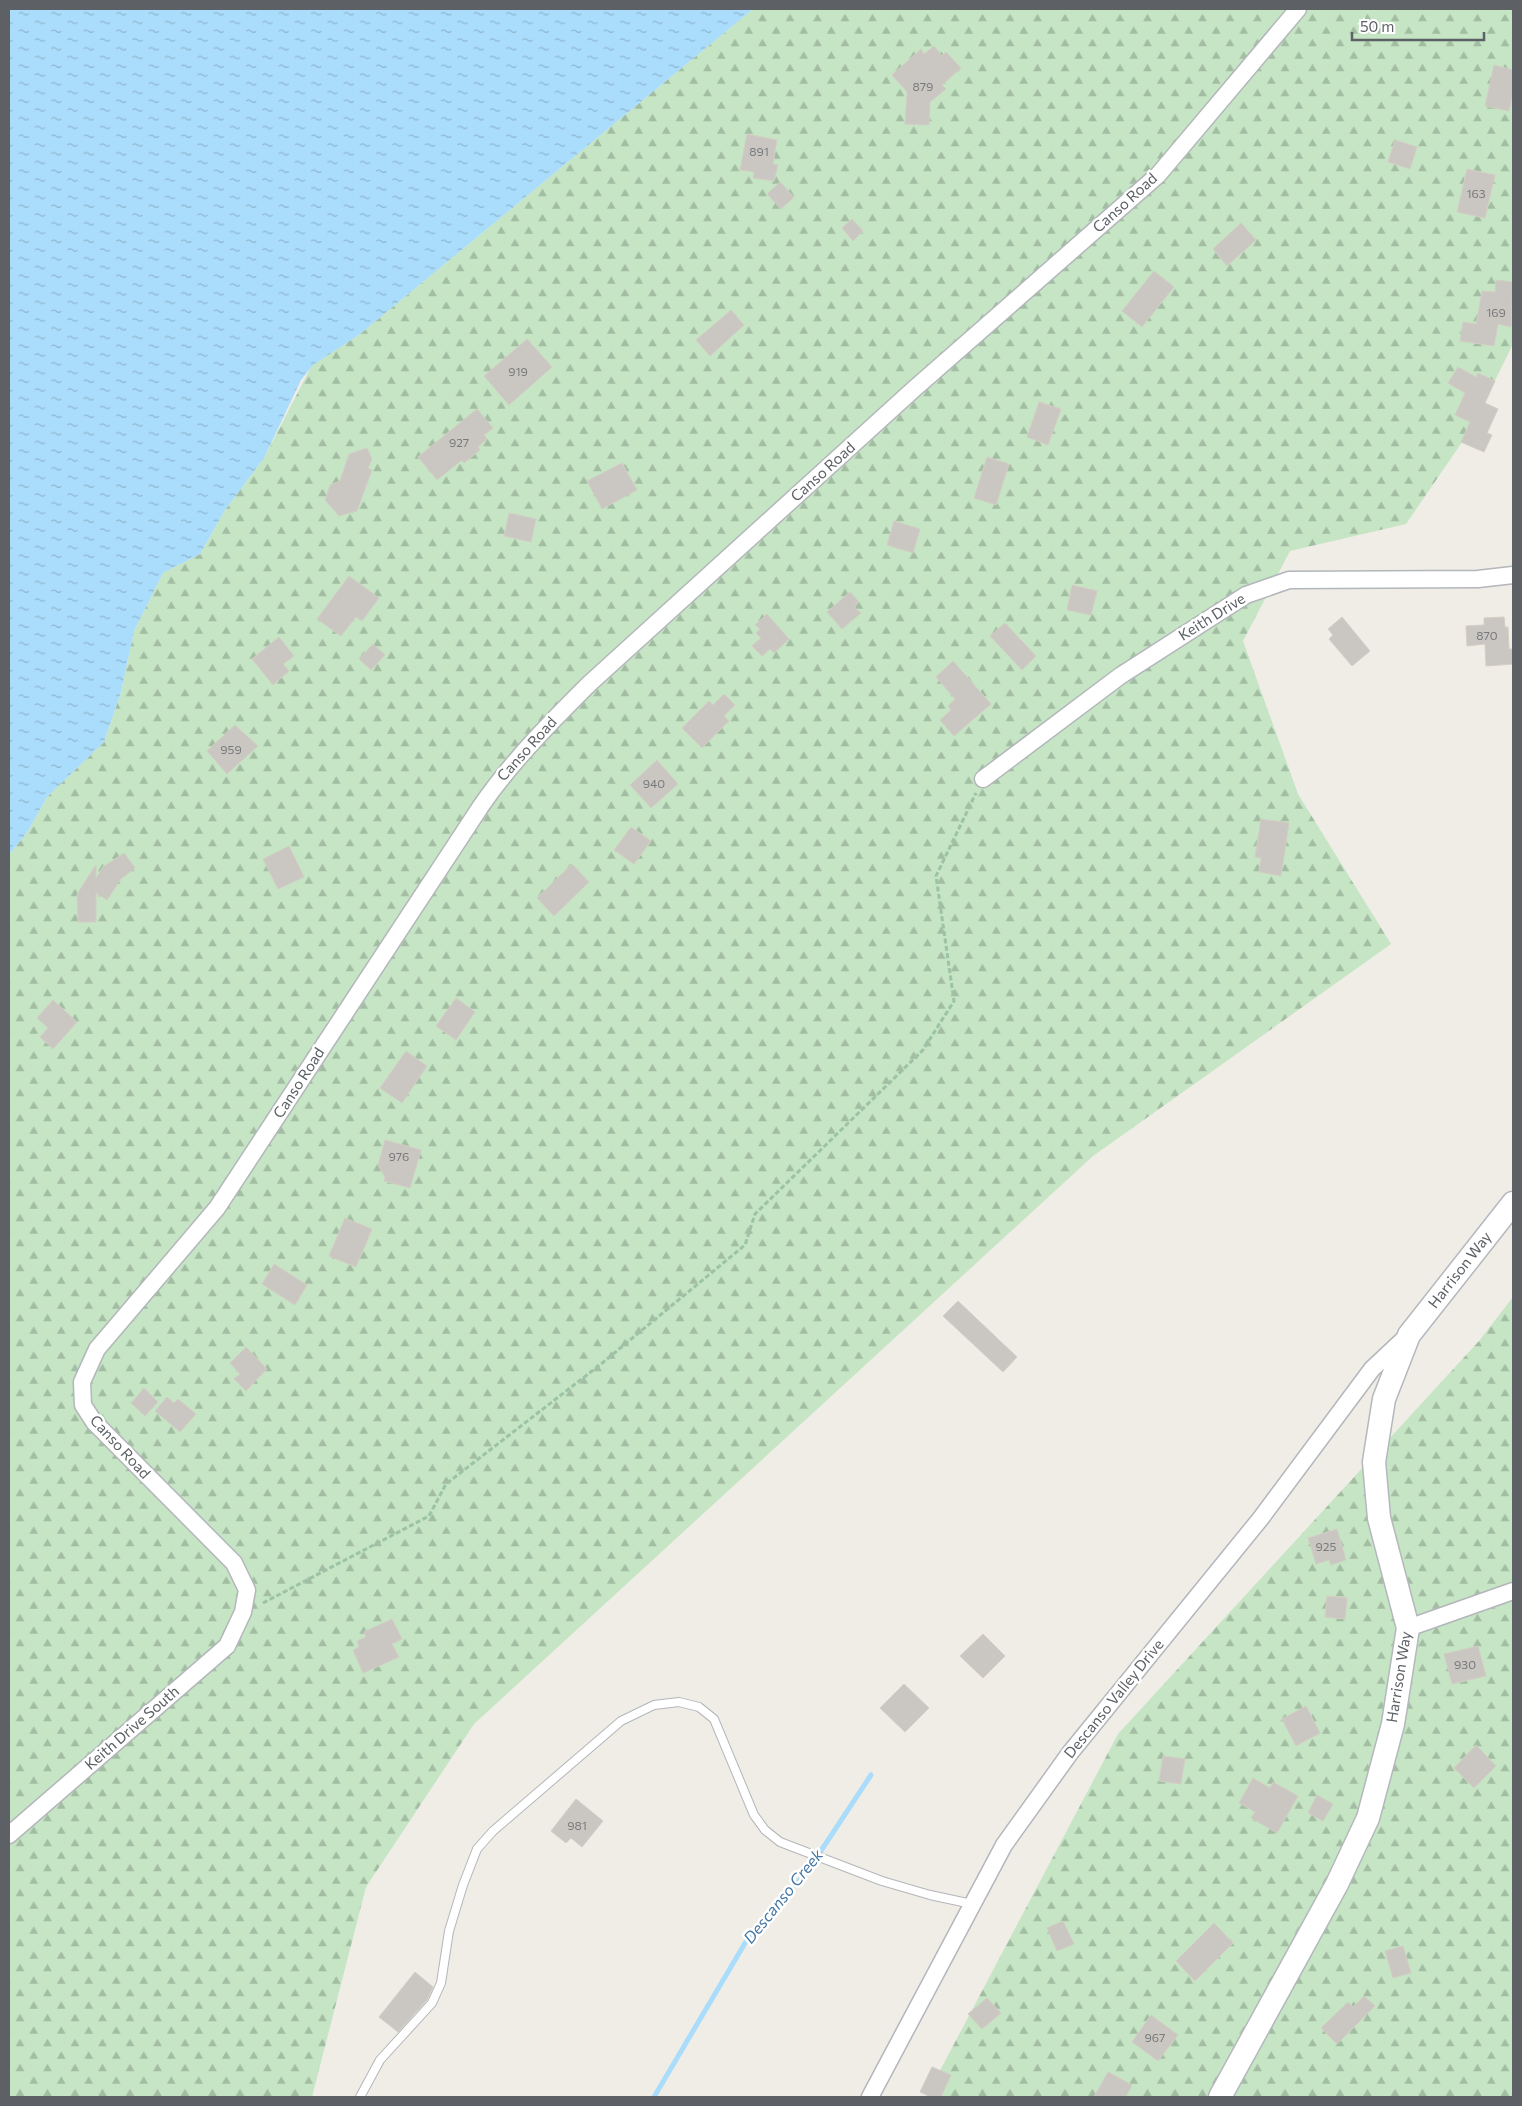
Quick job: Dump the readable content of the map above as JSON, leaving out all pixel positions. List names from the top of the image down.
{
  "streets": {
    "street": [
      "Canso Road",
      "Keith Drive",
      "Harrison Way",
      "Descanso Valley Drive",
      "Keith Drive South"
    ]
  },
  "crossings": [
    ["Canso Road", "Keith Drive South"],
    ["Harrison Way", "Descanso Valley Drive"]
  ],
  "water": ["Descanso Creek"],
  "house_numbers": [
    "879",
    "891",
    "163",
    "169",
    "919",
    "927",
    "870",
    "959",
    "940",
    "976",
    "925",
    "930",
    "981",
    "967"
  ],
  "scale_bar": "50 m"
}
